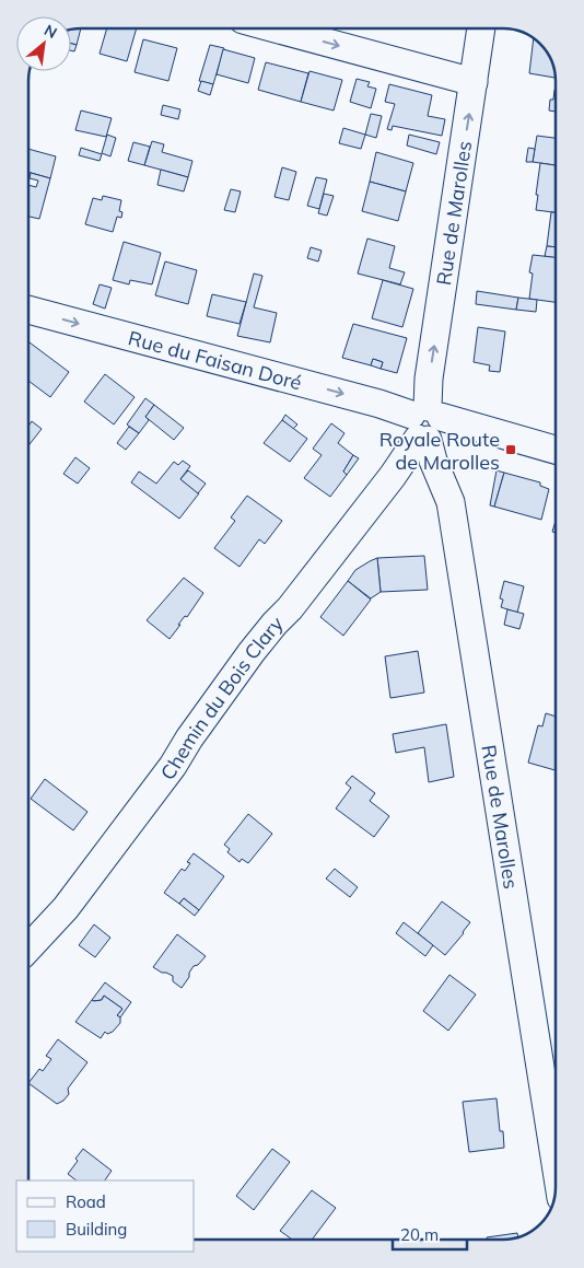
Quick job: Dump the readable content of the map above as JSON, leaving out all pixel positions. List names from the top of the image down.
{
  "streets": {
    "street": ["Rue de Marolles", "Rue du Faisan Doré", "Chemin du Bois Clary"]
  },
  "crossings": [
    ["Rue de Marolles", "Rue du Faisan Doré"],
    ["Rue de Marolles", "Chemin du Bois Clary"],
    ["Rue du Faisan Doré", "Chemin du Bois Clary"]
  ],
  "one_way": ["Rue du Faisan Doré"],
  "places": {
    "transit": ["Royale Route de Marolles"]
  },
  "legend": ["Road", "Building"],
  "scale_bar": "20 m",
  "north": "top right"
}
